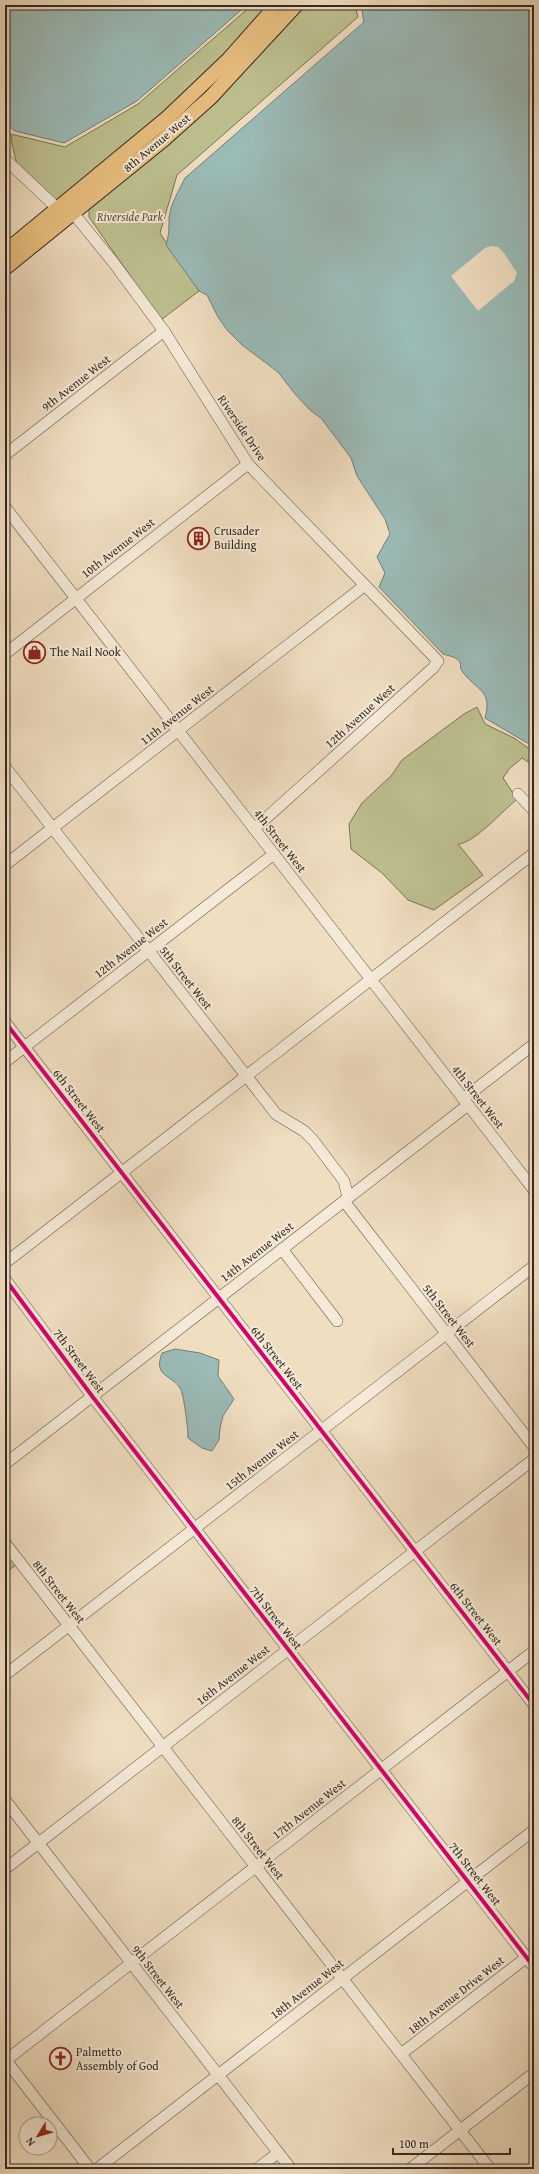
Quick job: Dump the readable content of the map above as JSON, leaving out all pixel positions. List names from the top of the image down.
{
  "streets": {
    "main road": ["8th Avenue West"],
    "street": [
      "9th Avenue West",
      "Riverside Drive",
      "10th Avenue West",
      "11th Avenue West",
      "12th Avenue West",
      "4th Street West",
      "5th Street West",
      "6th Street West",
      "14th Avenue West",
      "7th Street West",
      "15th Avenue West",
      "8th Street West",
      "16th Avenue West",
      "17th Avenue West",
      "9th Street West",
      "18th Avenue West",
      "18th Avenue Drive West"
    ]
  },
  "crossings": [
    ["8th Avenue West", "Riverside Drive"],
    ["9th Avenue West", "Riverside Drive"],
    ["Riverside Drive", "10th Avenue West"],
    ["Riverside Drive", "11th Avenue West"],
    ["Riverside Drive", "12th Avenue West"],
    ["10th Avenue West", "4th Street West"],
    ["11th Avenue West", "4th Street West"],
    ["11th Avenue West", "5th Street West"],
    ["12th Avenue West", "4th Street West"],
    ["12th Avenue West", "5th Street West"],
    ["12th Avenue West", "6th Street West"],
    ["4th Street West", "14th Avenue West"],
    ["5th Street West", "14th Avenue West"],
    ["5th Street West", "15th Avenue West"],
    ["6th Street West", "14th Avenue West"],
    ["6th Street West", "15th Avenue West"],
    ["6th Street West", "16th Avenue West"],
    ["6th Street West", "17th Avenue West"],
    ["14th Avenue West", "7th Street West"],
    ["7th Street West", "15th Avenue West"],
    ["7th Street West", "16th Avenue West"],
    ["7th Street West", "17th Avenue West"],
    ["7th Street West", "18th Avenue West"],
    ["7th Street West", "18th Avenue Drive West"],
    ["15th Avenue West", "8th Street West"],
    ["8th Street West", "16th Avenue West"],
    ["8th Street West", "17th Avenue West"],
    ["8th Street West", "18th Avenue West"],
    ["8th Street West", "18th Avenue Drive West"],
    ["16th Avenue West", "9th Street West"],
    ["17th Avenue West", "9th Street West"],
    ["9th Street West", "18th Avenue West"]
  ],
  "parks": ["Riverside Park"],
  "places": {
    "building": ["Crusader Building"],
    "shop": ["The Nail Nook"],
    "church": ["Palmetto Assembly of God"]
  },
  "scale_bar": "100 m",
  "north": "bottom left"
}
